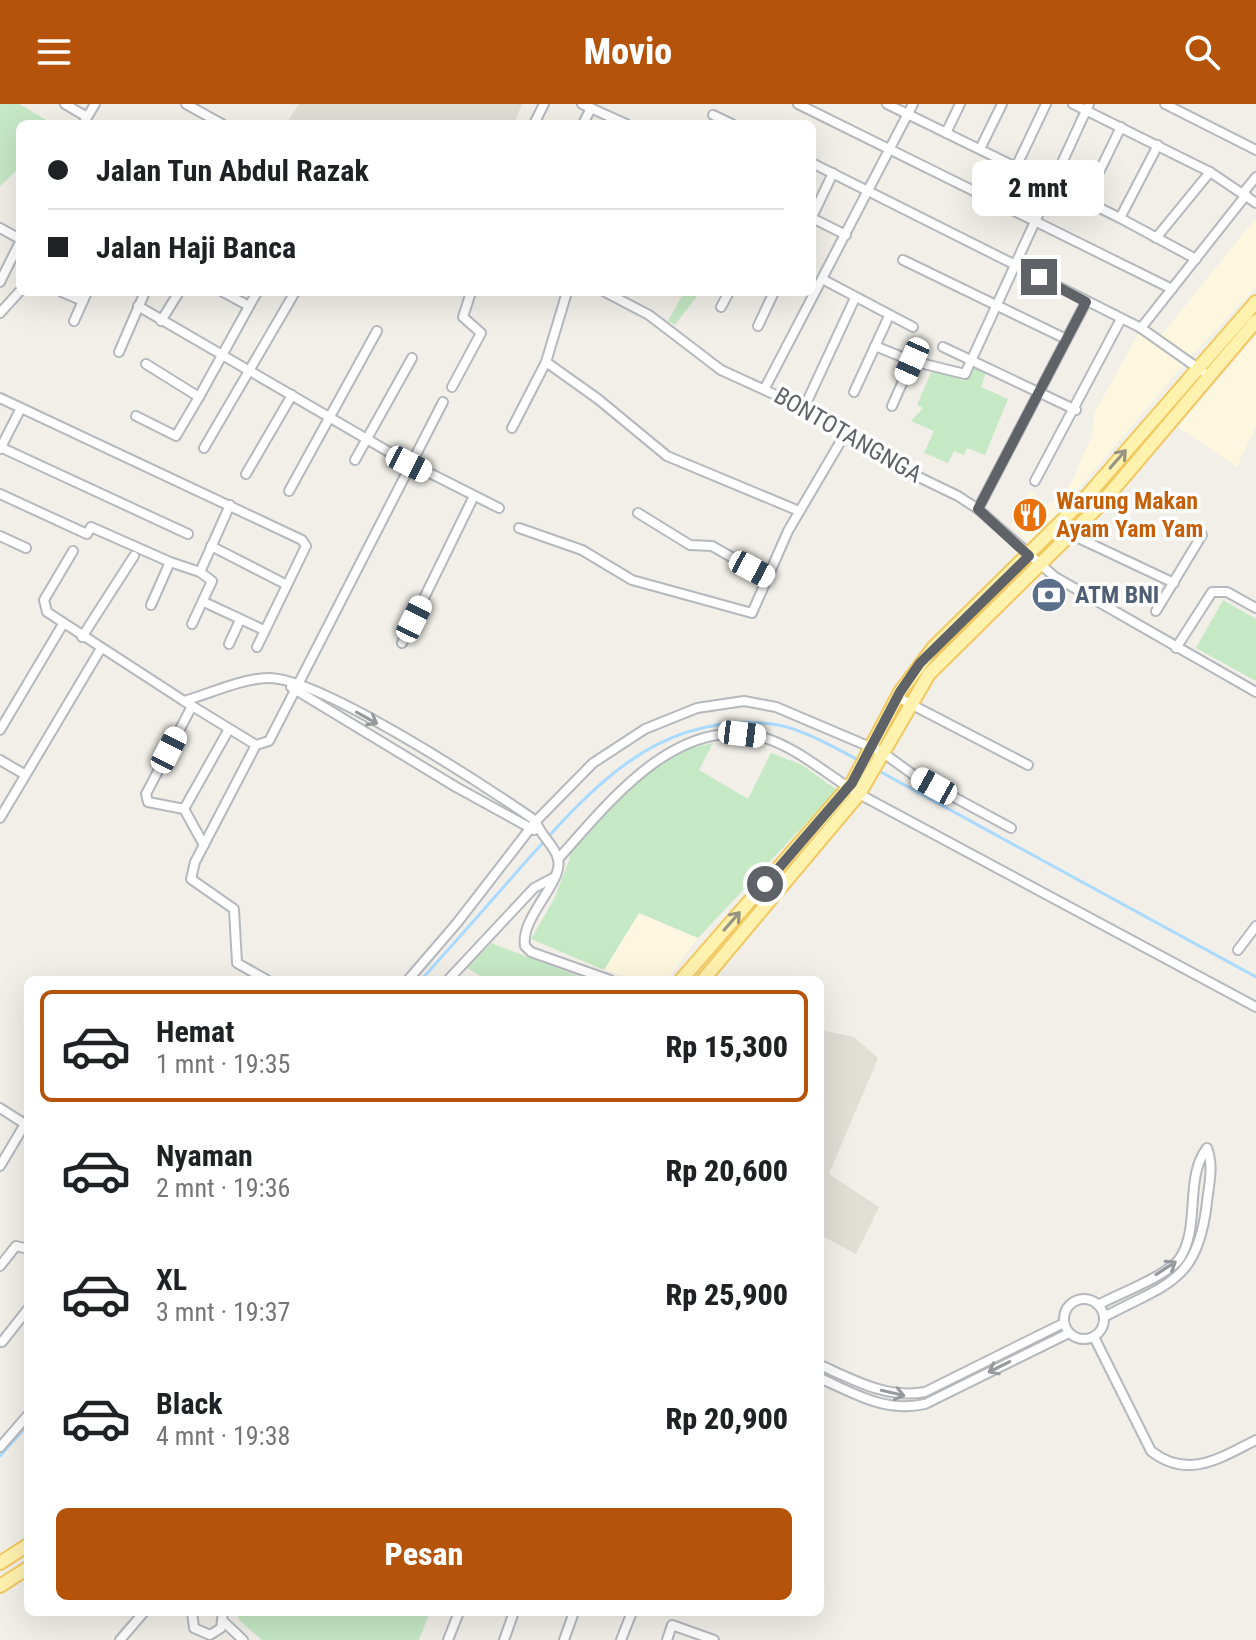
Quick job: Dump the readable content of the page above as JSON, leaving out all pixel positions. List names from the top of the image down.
{
  "streets": {
    "street": ["BONTOTANGNGA"]
  },
  "places": {
    "restaurant": ["Warung Makan Ayam Yam Yam"],
    "bank": ["ATM BNI"]
  },
  "page": {
    "header": "Movio",
    "banner": ["Jalan Tun Abdul Razak", "Jalan Haji Banca"],
    "bubble": "2 mnt",
    "list": [
      {
        "name": "Hemat",
        "note": "1 mnt · 19:35",
        "value": "Rp 15,300"
      },
      {
        "name": "Nyaman",
        "note": "2 mnt · 19:36",
        "value": "Rp 20,600"
      },
      {
        "name": "XL",
        "note": "3 mnt · 19:37",
        "value": "Rp 25,900"
      },
      {
        "name": "Black",
        "note": "4 mnt · 19:38",
        "value": "Rp 20,900"
      }
    ],
    "buttons": "Pesan"
  }
}
